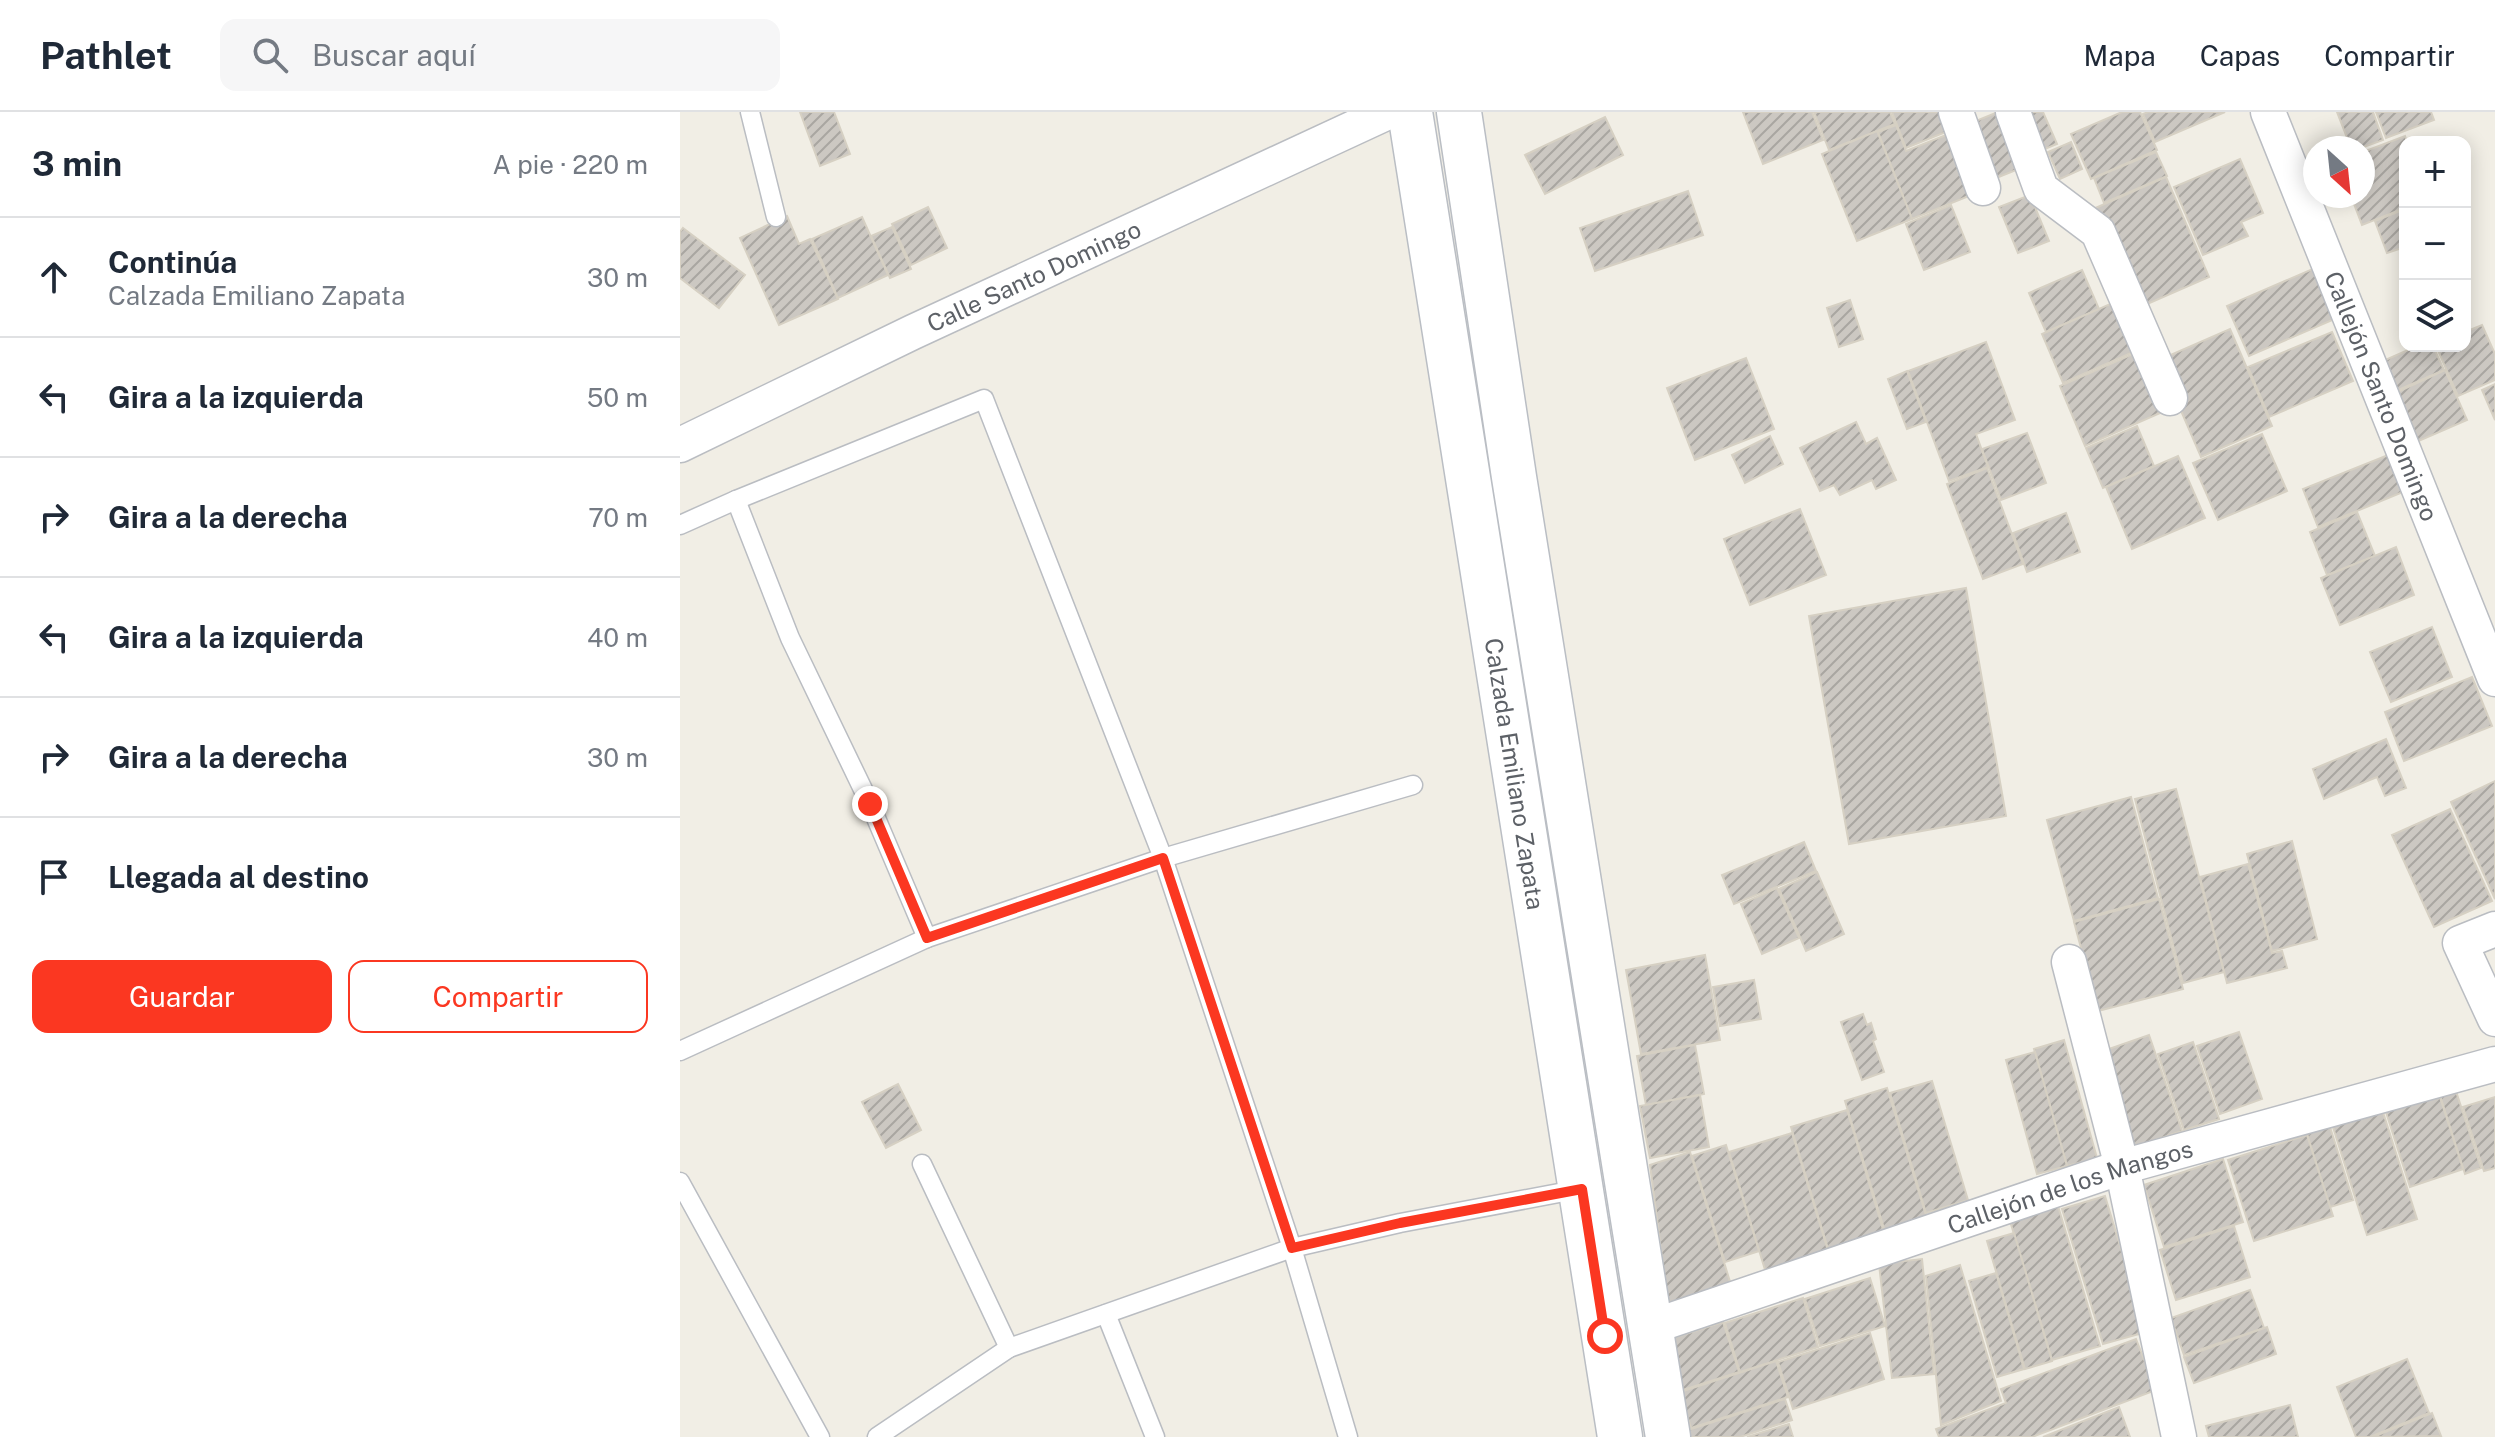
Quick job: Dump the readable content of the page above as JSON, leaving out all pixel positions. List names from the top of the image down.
{
  "streets": {
    "main road": ["Calzada Emiliano Zapata"],
    "street": ["Calle Santo Domingo", "Callejón Santo Domingo", "Callejón de los Mangos"]
  },
  "crossings": [
    ["Calzada Emiliano Zapata", "Callejón de los Mangos"]
  ],
  "north": "bottom right",
  "page": {
    "header": "Pathlet",
    "search": "Buscar aquí",
    "nav": ["Mapa", "Capas", "Compartir"],
    "heading": ["3 min", "A pie · 220 m"],
    "map_buttons": ["+", "−"],
    "list": [
      ["Continúa", "Calzada Emiliano Zapata", "30 m"],
      ["Gira a la izquierda", "50 m"],
      ["Gira a la derecha", "70 m"],
      ["Gira a la izquierda", "40 m"],
      ["Gira a la derecha", "30 m"],
      "Llegada al destino"
    ],
    "buttons": ["Guardar", "Compartir"]
  }
}
